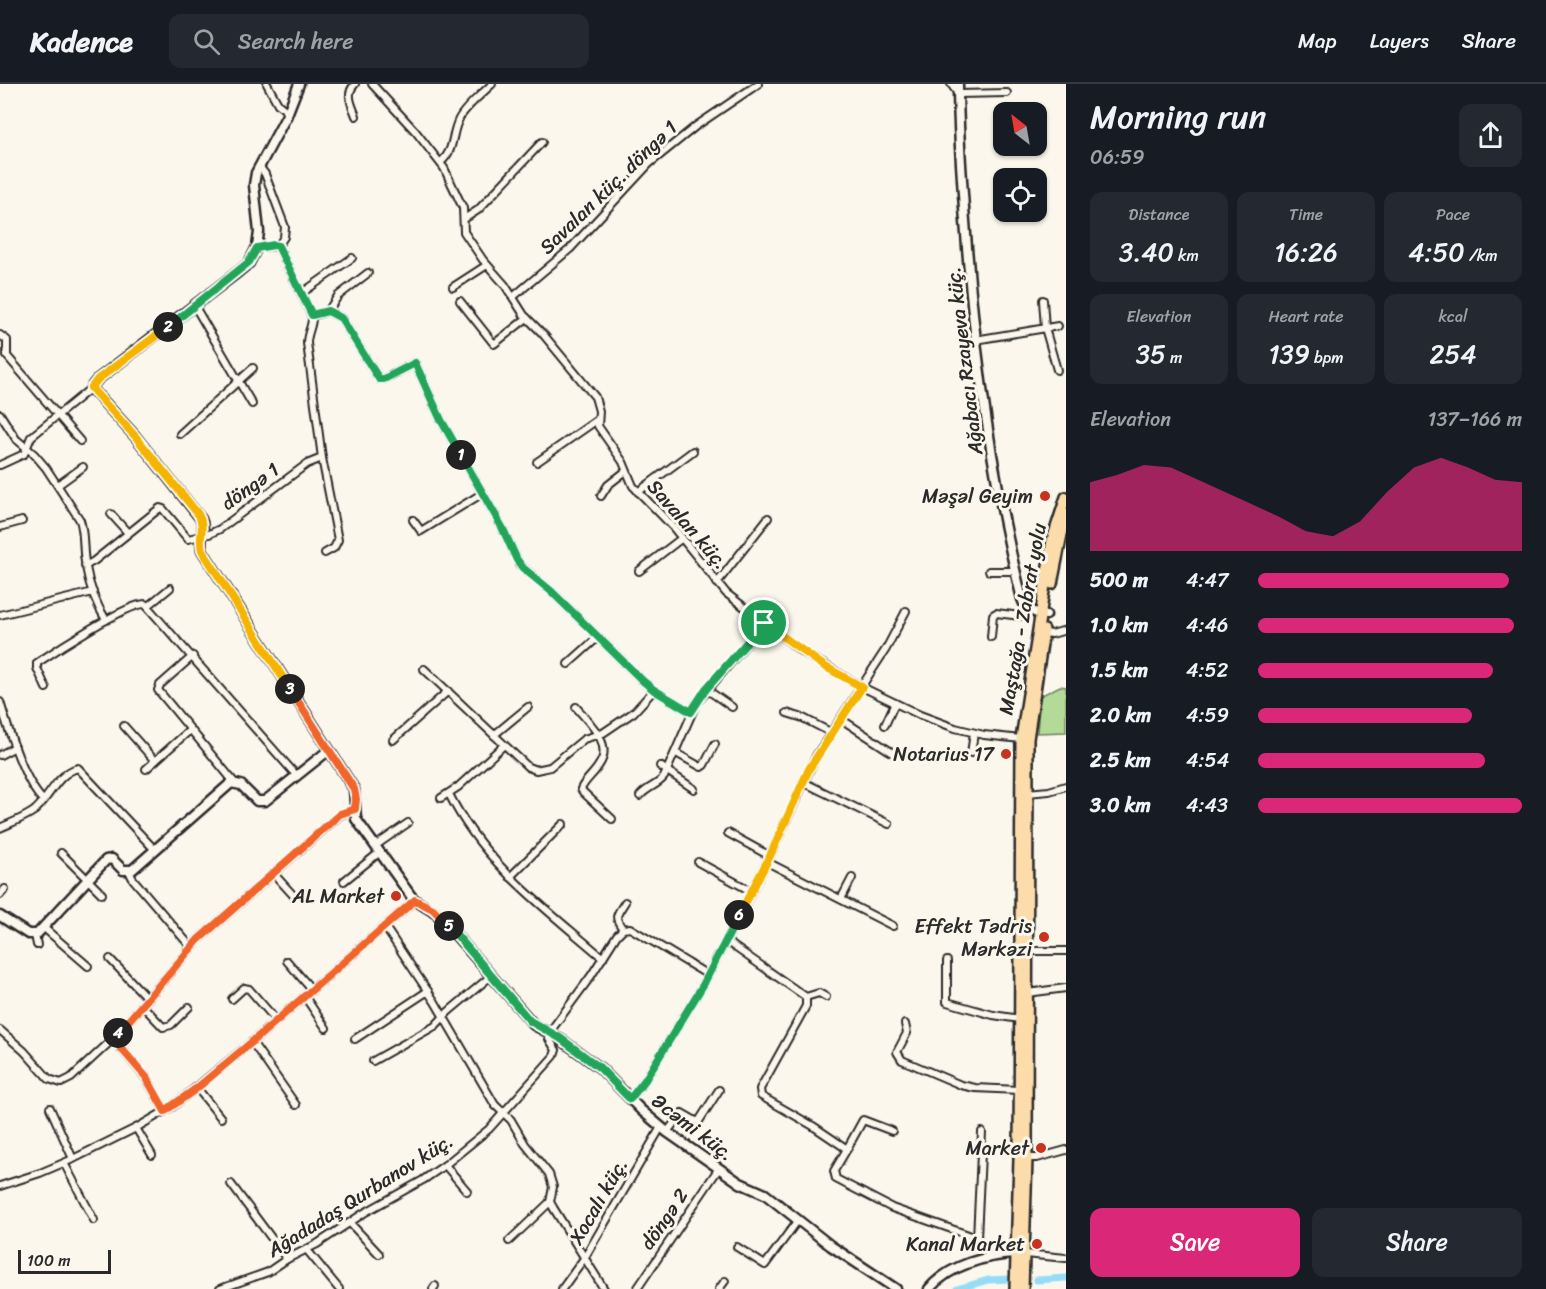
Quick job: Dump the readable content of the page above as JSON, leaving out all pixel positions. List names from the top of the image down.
{
  "streets": {
    "main road": ["Maştağa - Zabrat yolu"],
    "street": [
      "Savalan küç. döngə 1",
      "Ağabacı Rzayeva küç.",
      "döngə 1",
      "Savalan küç.",
      "Əcəmi küç.",
      "Ağadadaş Qurbanov küç.",
      "Xocalı küç.",
      "döngə 2"
    ]
  },
  "crossings": [
    ["Savalan küç. döngə 1", "Savalan küç."],
    ["döngə 1", "Əcəmi küç."],
    ["Savalan küç.", "Maştağa - Zabrat yolu"],
    ["Əcəmi küç.", "Ağadadaş Qurbanov küç."],
    ["Əcəmi küç.", "Xocalı küç."],
    ["Əcəmi küç.", "döngə 2"]
  ],
  "places": [
    "Məşəl Geyim",
    "Notarius 17",
    "AL Market",
    "Effekt Tədris Mərkəzi",
    "Market",
    "Kanal Market"
  ],
  "scale_bar": "100 m",
  "north": "top left",
  "page": {
    "header": "Kadence",
    "search": "Search here",
    "nav": ["Map", "Layers", "Share"],
    "heading": ["Morning run", "06:59"],
    "stats": [
      ["Distance", "3.40 km"],
      ["Time", "16:26"],
      ["Pace", "4:50 /km"],
      ["Elevation", "35 m"],
      ["Heart rate", "139 bpm"],
      ["kcal", "254"]
    ],
    "pins": [
      "2",
      "1",
      "3",
      "6",
      "5",
      "4"
    ],
    "chart": ["Elevation", "137–166 m"],
    "list": [
      {
        "name": "500 m",
        "note": "4:47"
      },
      {
        "name": "1.0 km",
        "note": "4:46"
      },
      {
        "name": "1.5 km",
        "note": "4:52"
      },
      {
        "name": "2.0 km",
        "note": "4:59"
      },
      {
        "name": "2.5 km",
        "note": "4:54"
      },
      {
        "name": "3.0 km",
        "note": "4:43"
      }
    ],
    "buttons": ["Save", "Share"],
    "scale": "100 m"
  }
}
